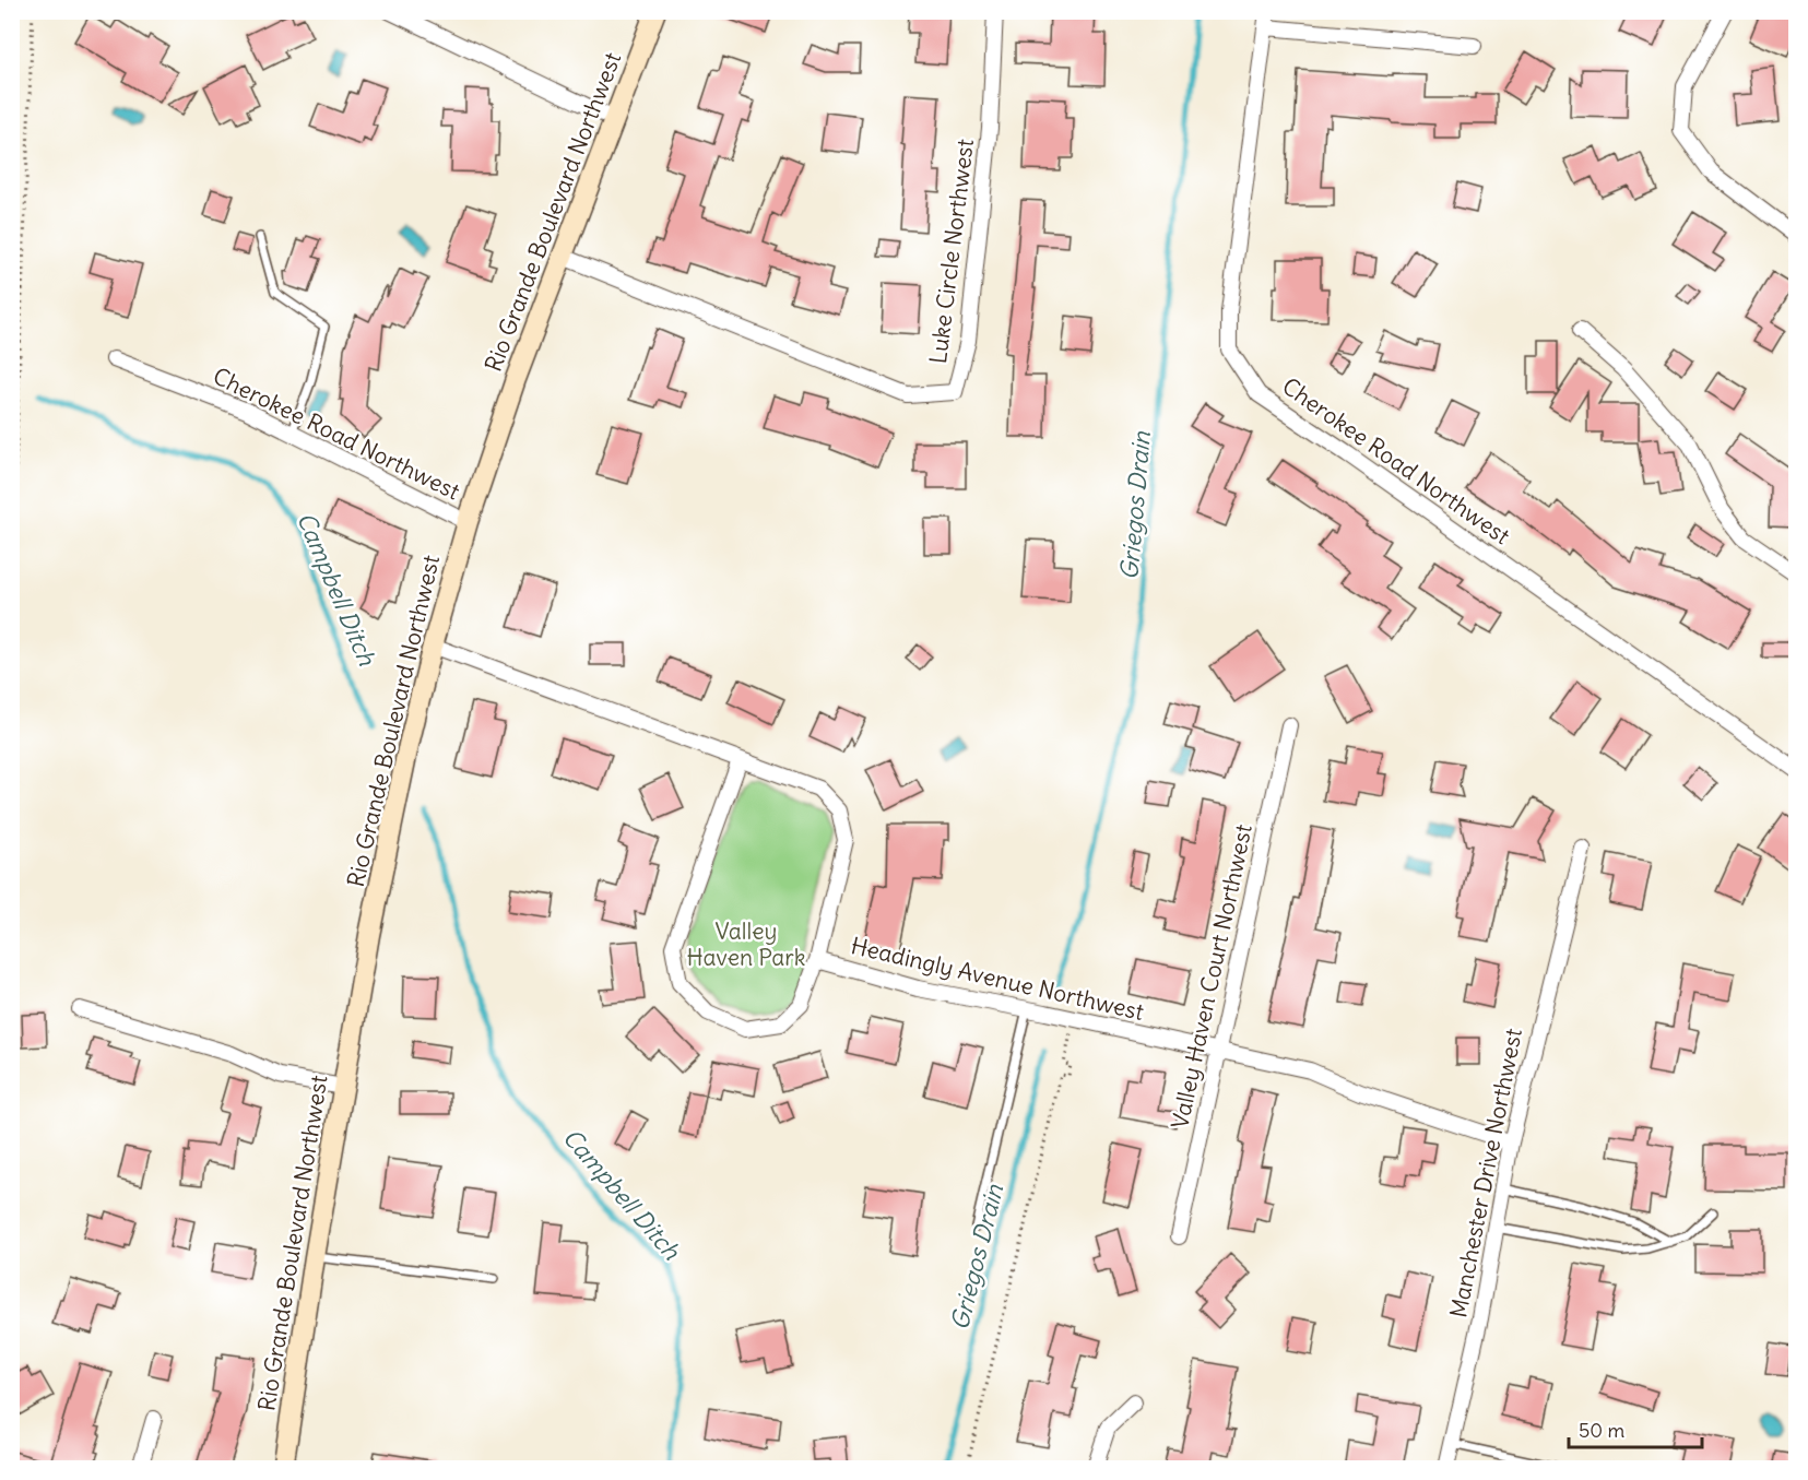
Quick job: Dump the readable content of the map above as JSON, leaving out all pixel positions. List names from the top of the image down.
{
  "streets": {
    "main road": ["Rio Grande Boulevard Northwest"],
    "street": [
      "Luke Circle Northwest",
      "Cherokee Road Northwest",
      "Valley Haven Court Northwest",
      "Headingly Avenue Northwest",
      "Manchester Drive Northwest"
    ]
  },
  "crossings": [
    ["Rio Grande Boulevard Northwest", "Luke Circle Northwest"],
    ["Rio Grande Boulevard Northwest", "Cherokee Road Northwest"],
    ["Rio Grande Boulevard Northwest", "Headingly Avenue Northwest"],
    ["Valley Haven Court Northwest", "Headingly Avenue Northwest"],
    ["Headingly Avenue Northwest", "Manchester Drive Northwest"]
  ],
  "water": ["Griegos Drain", "Campbell Ditch"],
  "parks": ["Valley Haven Park"],
  "scale_bar": "50 m"
}
